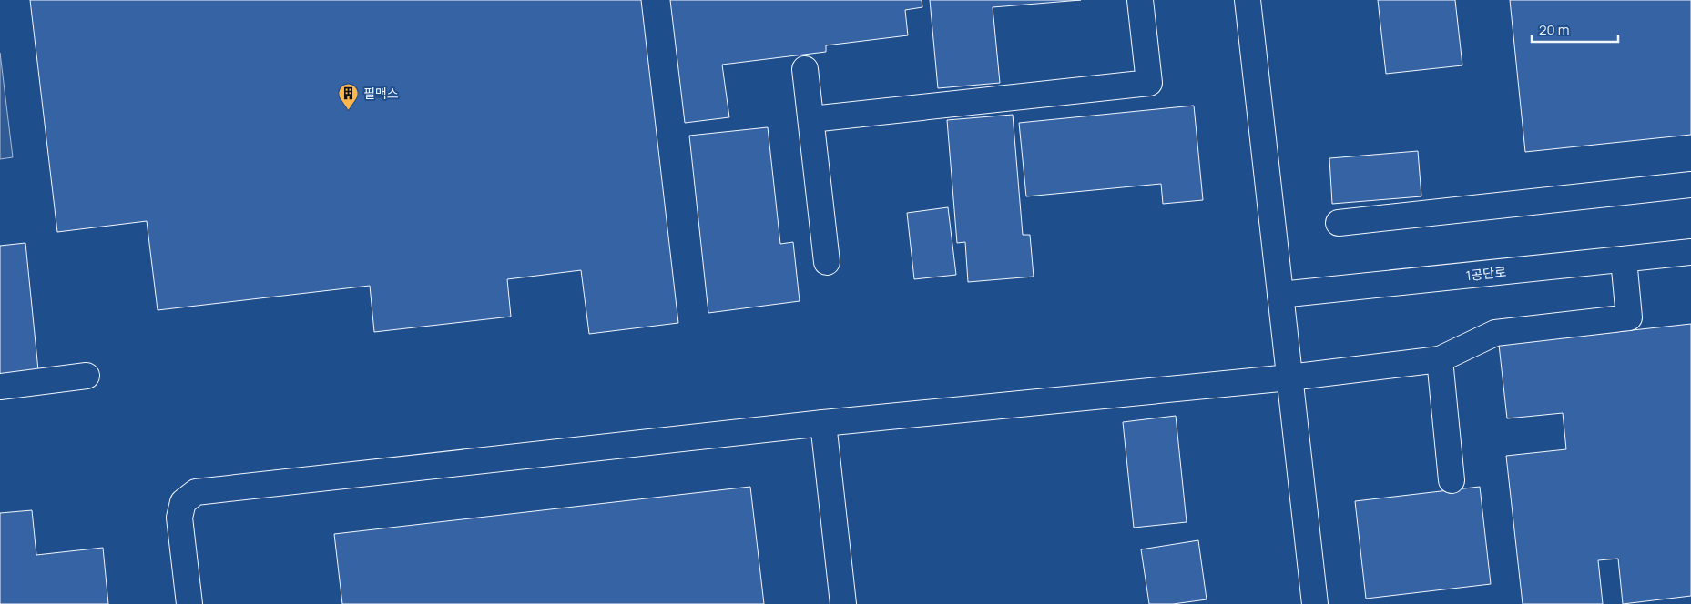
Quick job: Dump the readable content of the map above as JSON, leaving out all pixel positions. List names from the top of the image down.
{
  "streets": {
    "street": ["1공단로"]
  },
  "places": {
    "building": ["필맥스"]
  },
  "scale_bar": "20 m"
}
